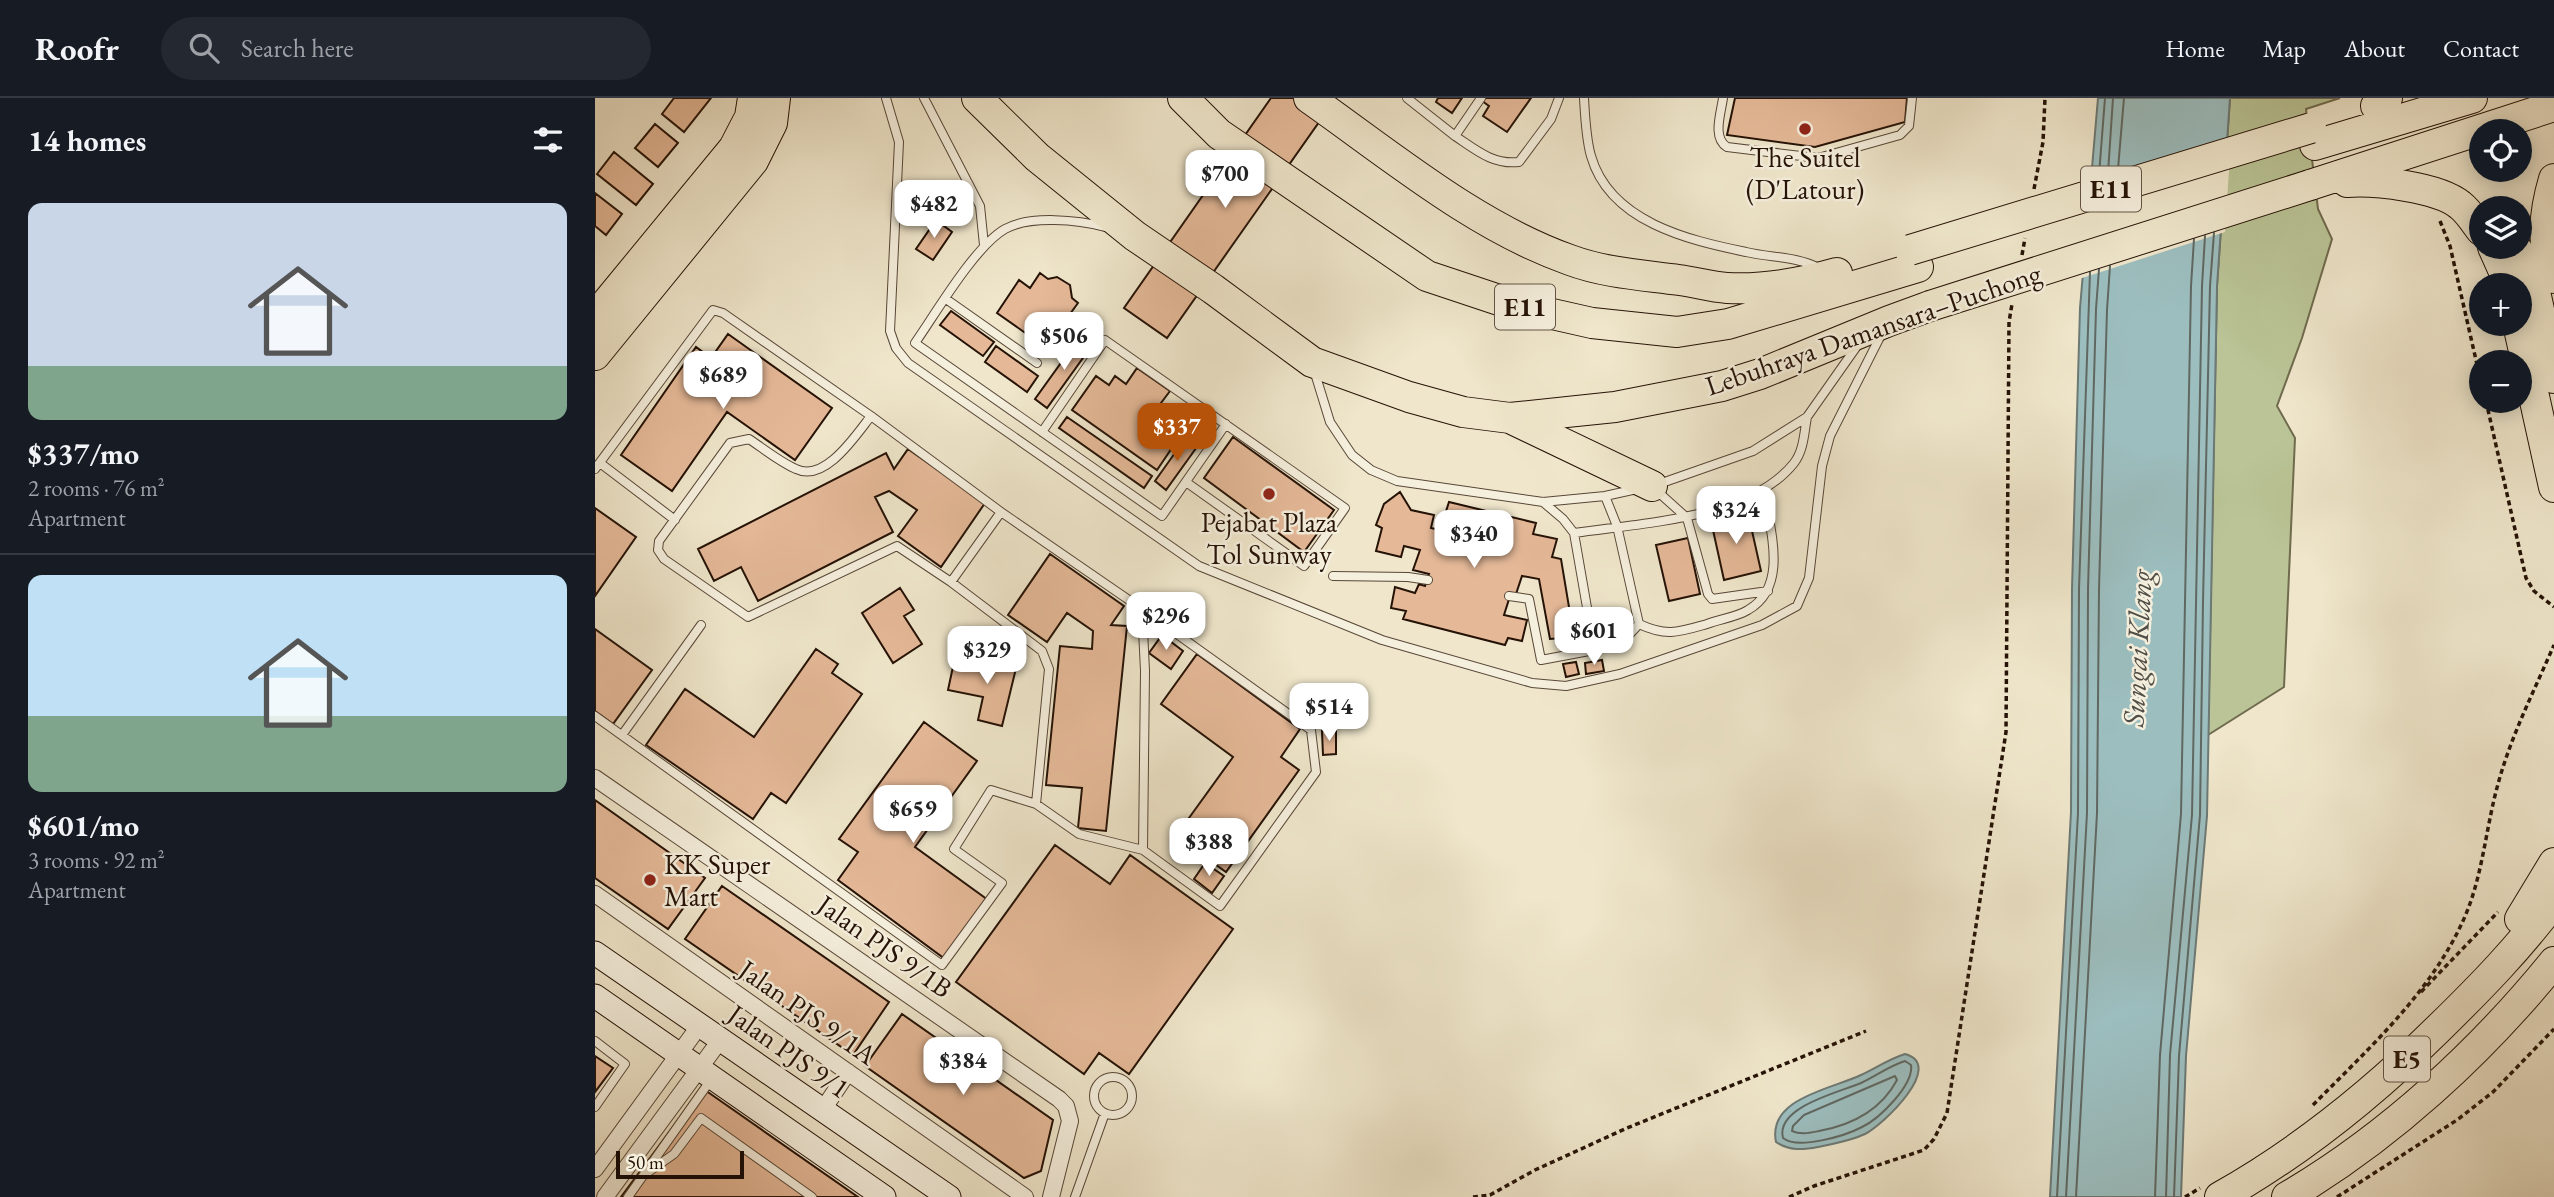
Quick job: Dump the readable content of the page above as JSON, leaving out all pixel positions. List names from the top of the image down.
{
  "streets": {
    "highway": ["E11", "Lebuhraya Damansara–Puchong", "E5"],
    "street": ["Jalan PJS 9/1B", "Jalan PJS 9/1A", "Jalan PJS 9/1"]
  },
  "water": ["Sungai Klang"],
  "places": ["The Suitel (D'Latour)", "Pejabat Plaza Tol Sunway", "KK Super Mart"],
  "scale_bar": "50 m",
  "page": {
    "header": "Roofr",
    "search": "Search here",
    "nav": [
      "Home",
      "Map",
      "About",
      "Contact"
    ],
    "heading": "14 homes",
    "map_buttons": ["+", "−"],
    "price": [
      "$700",
      "$482",
      "$506",
      "$689",
      "$337",
      "$324",
      "$340",
      "$296",
      "$601",
      "$329",
      "$514",
      "$659",
      "$388",
      "$384"
    ],
    "list": [
      {
        "name": "$337/mo",
        "note": "2 rooms · 76 m² · Apartment"
      },
      {
        "name": "$601/mo",
        "note": "3 rooms · 92 m² · Apartment"
      }
    ],
    "scale": "50 m"
  }
}
